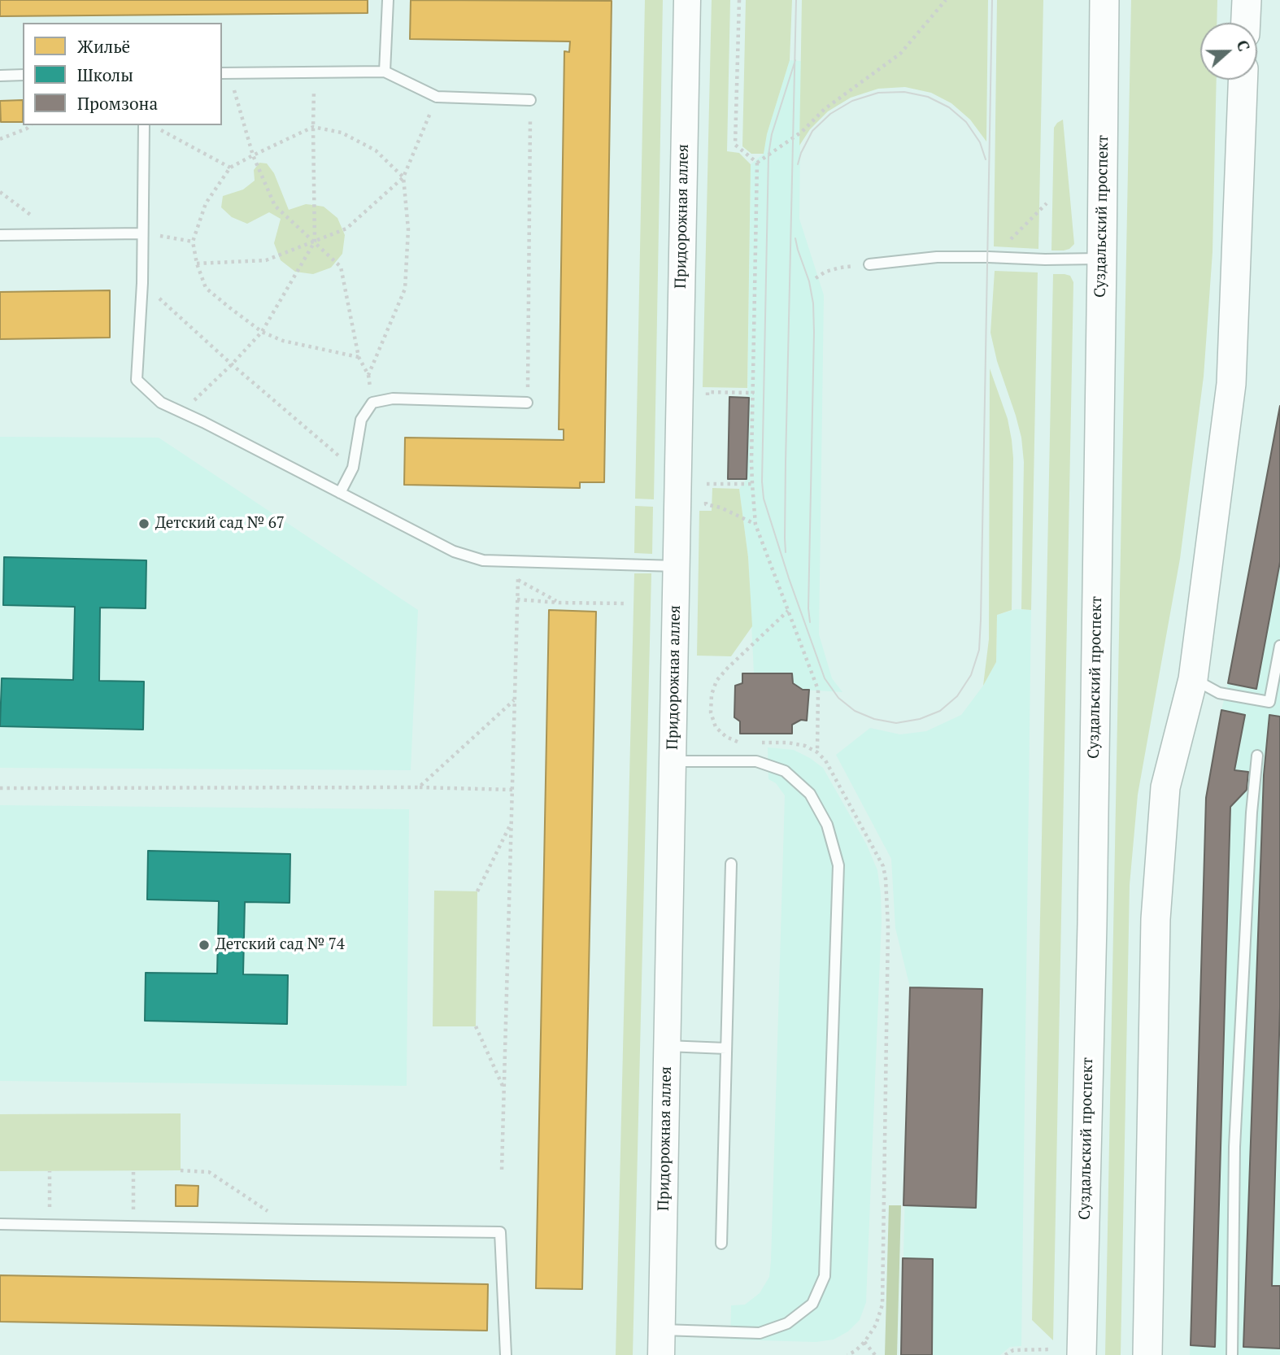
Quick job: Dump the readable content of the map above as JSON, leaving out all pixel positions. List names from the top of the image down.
{
  "streets": {
    "main road": ["Суздальский проспект"],
    "street": ["Придорожная аллея"]
  },
  "places": ["Детский сад № 67", "Детский сад № 74"],
  "legend": ["Жильё", "Школы", "Промзона"],
  "north": "right"
}
